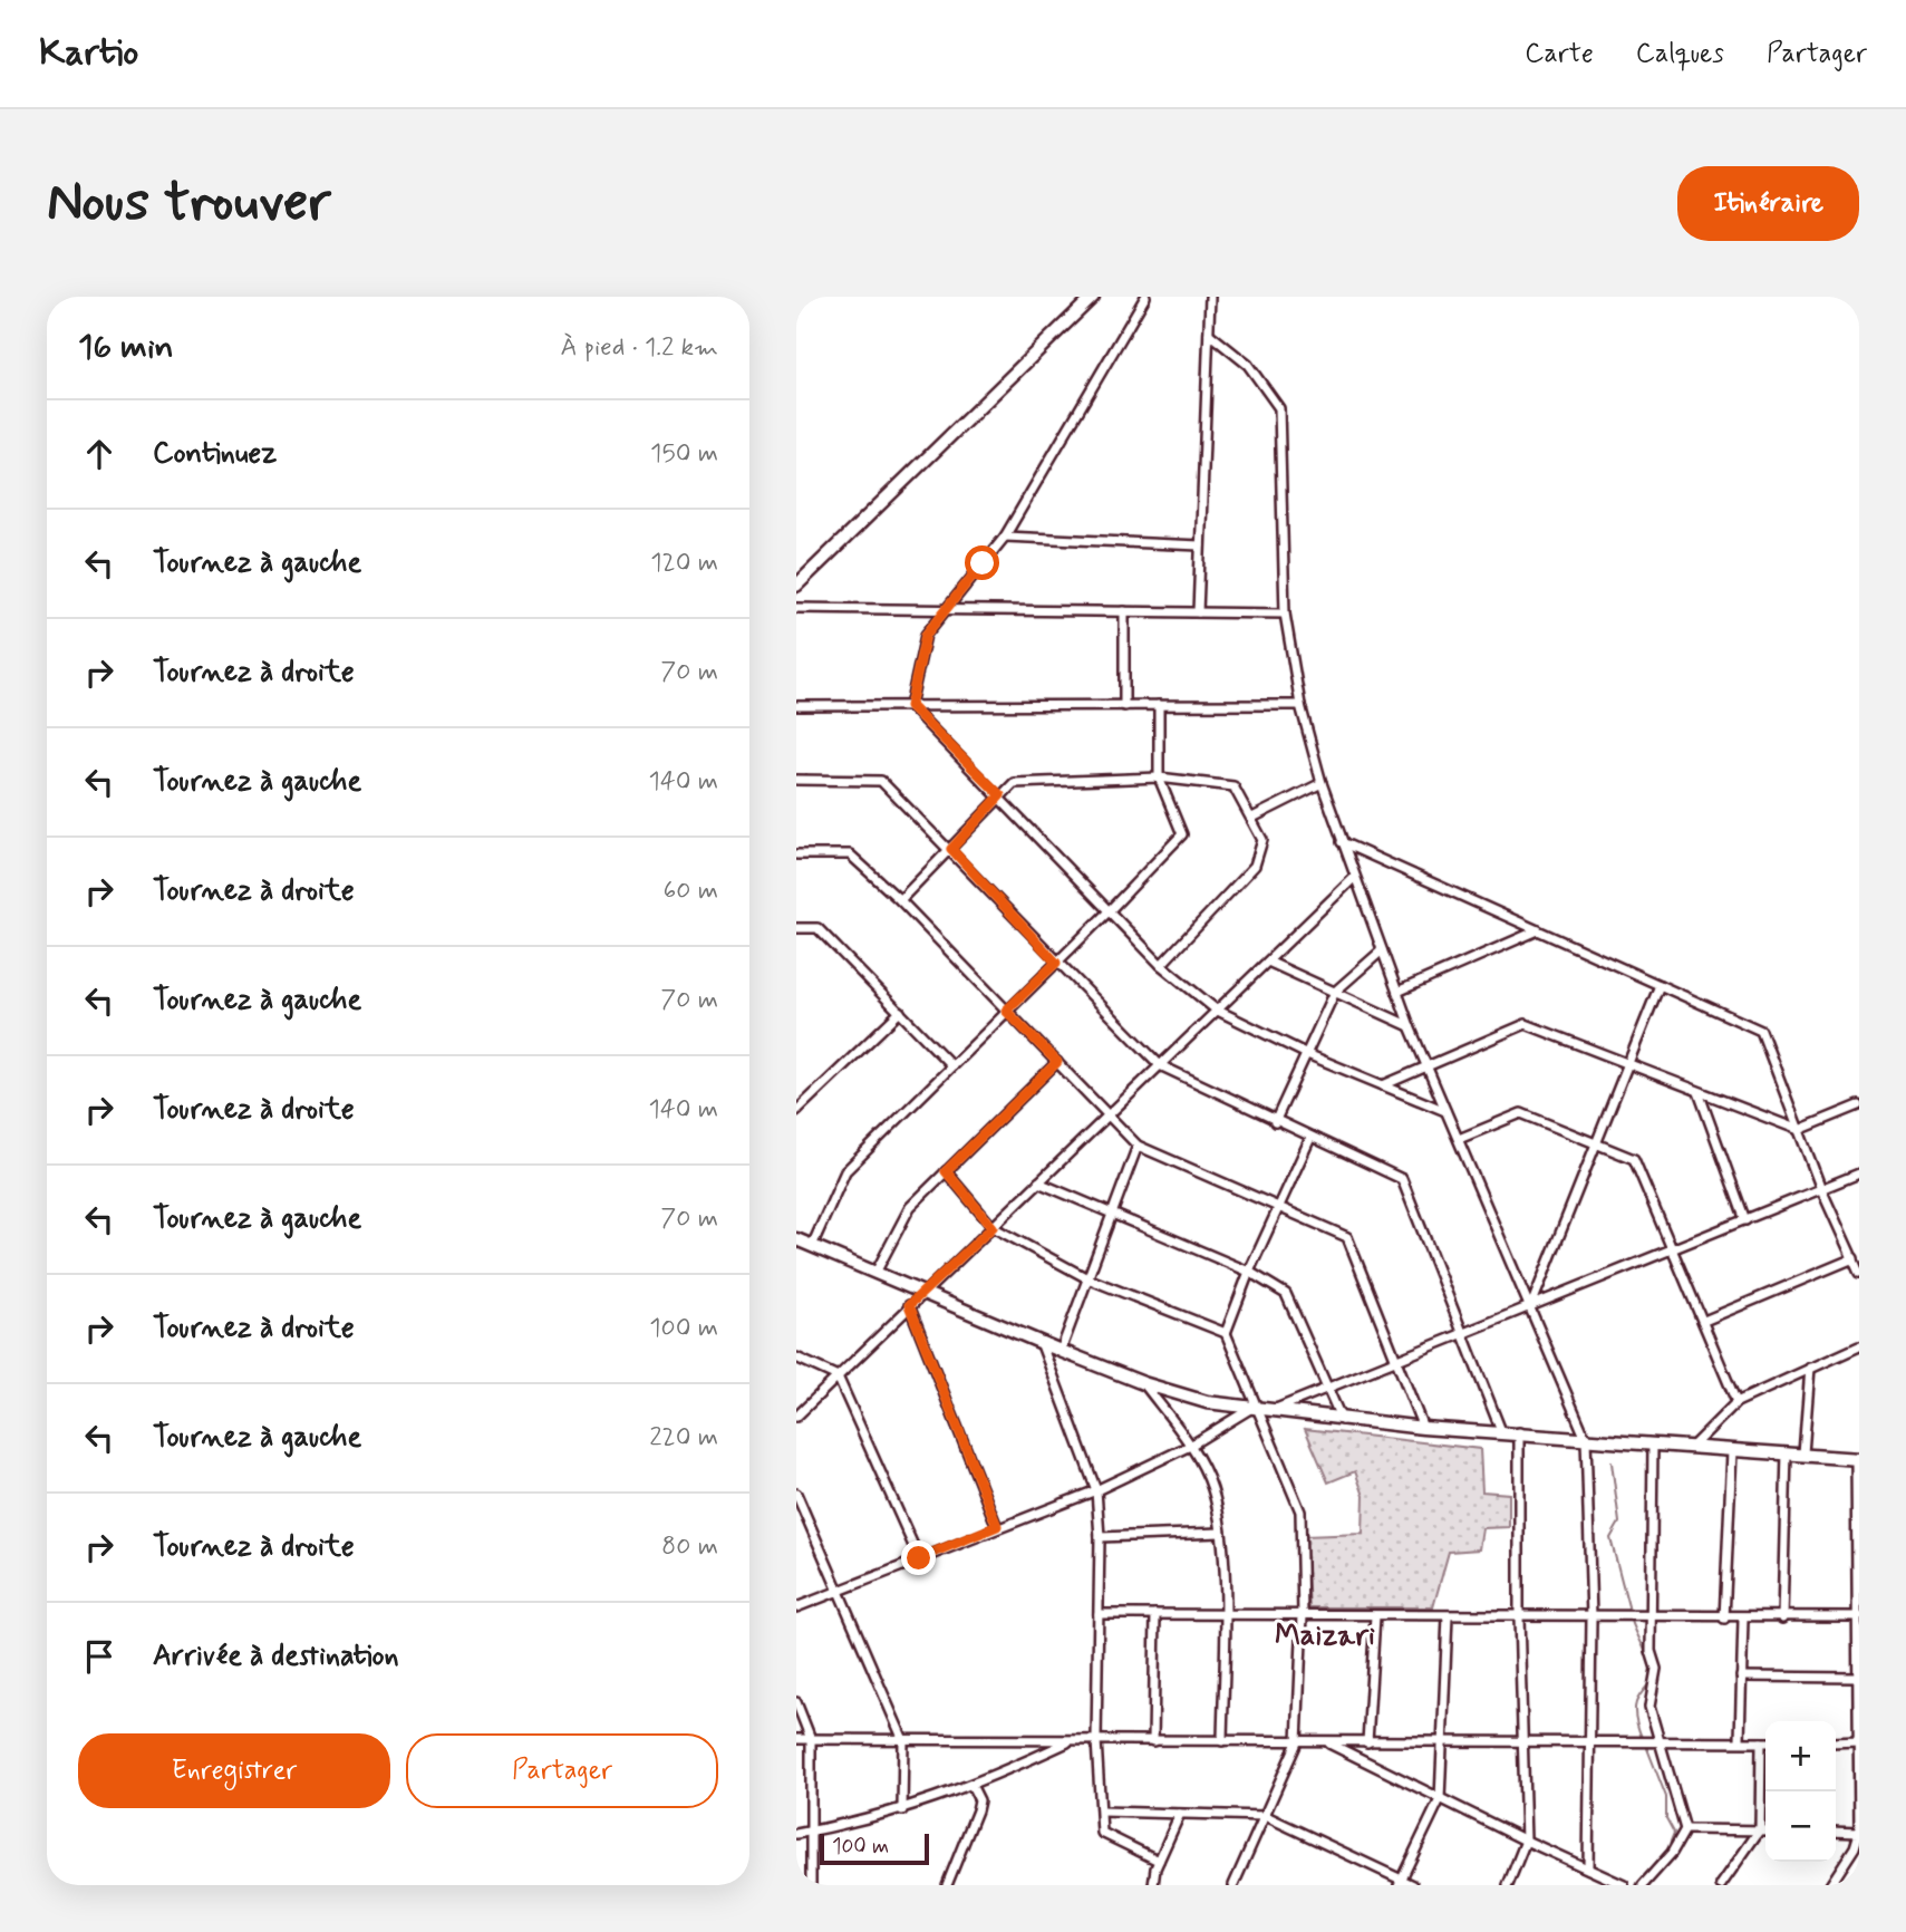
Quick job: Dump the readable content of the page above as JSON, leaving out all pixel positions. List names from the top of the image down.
{
  "districts": ["Maizari"],
  "scale_bar": "100 m",
  "page": {
    "header": "Kartio",
    "nav": ["Carte", "Calques", "Partager"],
    "buttons": [
      "Itinéraire",
      ["Enregistrer", "Partager"]
    ],
    "title": "Nous trouver",
    "heading": ["16 min", "À pied · 1.2 km"],
    "list": [
      ["Continuez", "150 m"],
      ["Tournez à gauche", "120 m"],
      ["Tournez à droite", "70 m"],
      ["Tournez à gauche", "140 m"],
      ["Tournez à droite", "60 m"],
      ["Tournez à gauche", "70 m"],
      ["Tournez à droite", "140 m"],
      ["Tournez à gauche", "70 m"],
      ["Tournez à droite", "100 m"],
      ["Tournez à gauche", "220 m"],
      ["Tournez à droite", "80 m"],
      "Arrivée à destination"
    ],
    "map_buttons": ["+", "−"],
    "scale": "100 m"
  }
}
